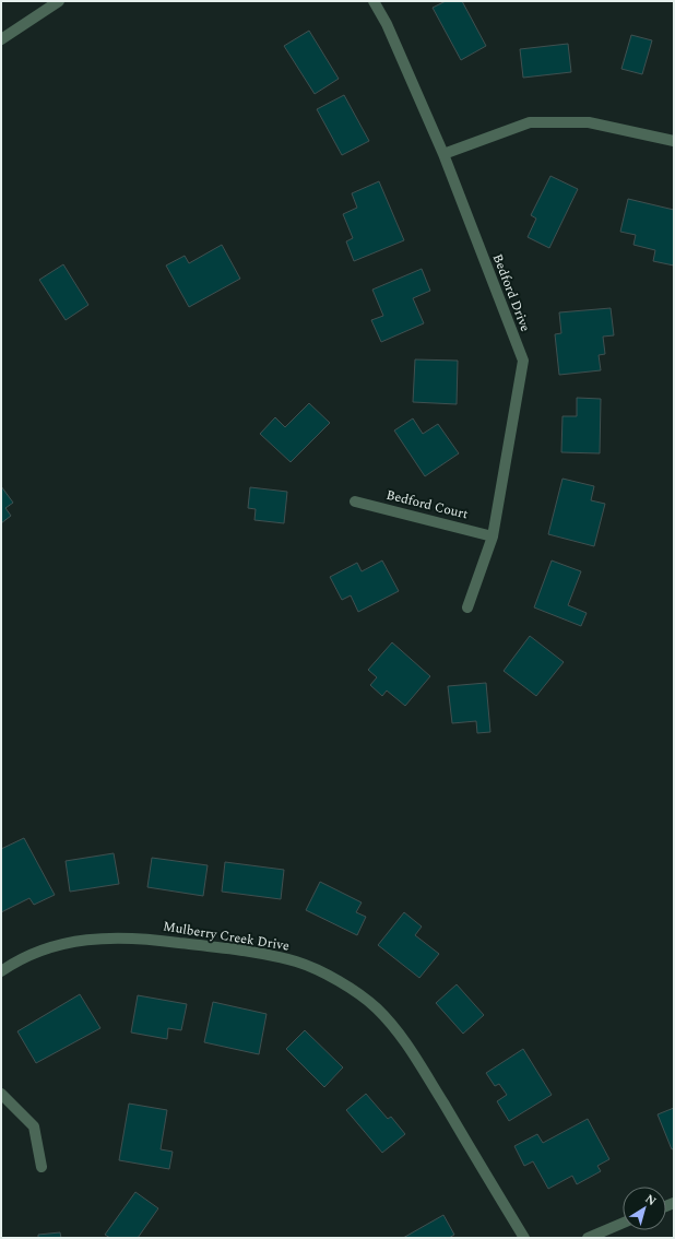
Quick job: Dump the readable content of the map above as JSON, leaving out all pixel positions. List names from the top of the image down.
{
  "streets": {
    "street": ["Bedford Drive", "Bedford Court", "Mulberry Creek Drive"]
  },
  "crossings": [
    ["Bedford Drive", "Bedford Court"]
  ],
  "north": "top right"
}
